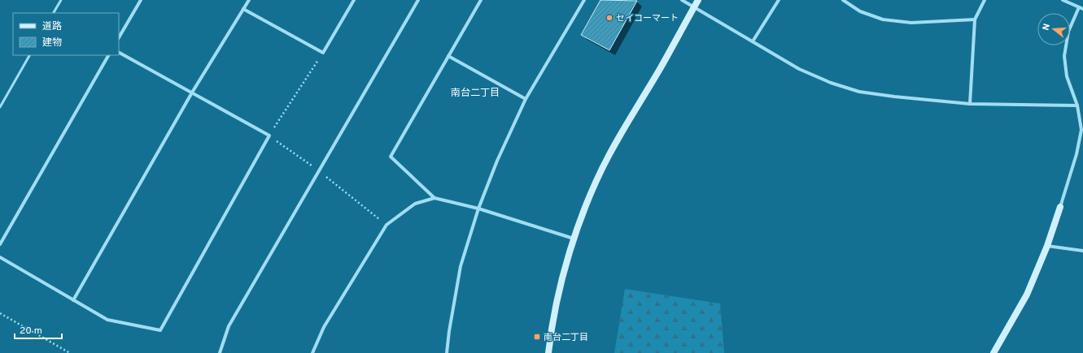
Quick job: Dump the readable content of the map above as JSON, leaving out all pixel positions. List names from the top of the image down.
{
  "districts": ["南台二丁目"],
  "places": {
    "other": ["セイコーマート"],
    "transit": ["南台二丁目"]
  },
  "legend": ["道路", "建物"],
  "scale_bar": "20 m",
  "north": "left"
}
